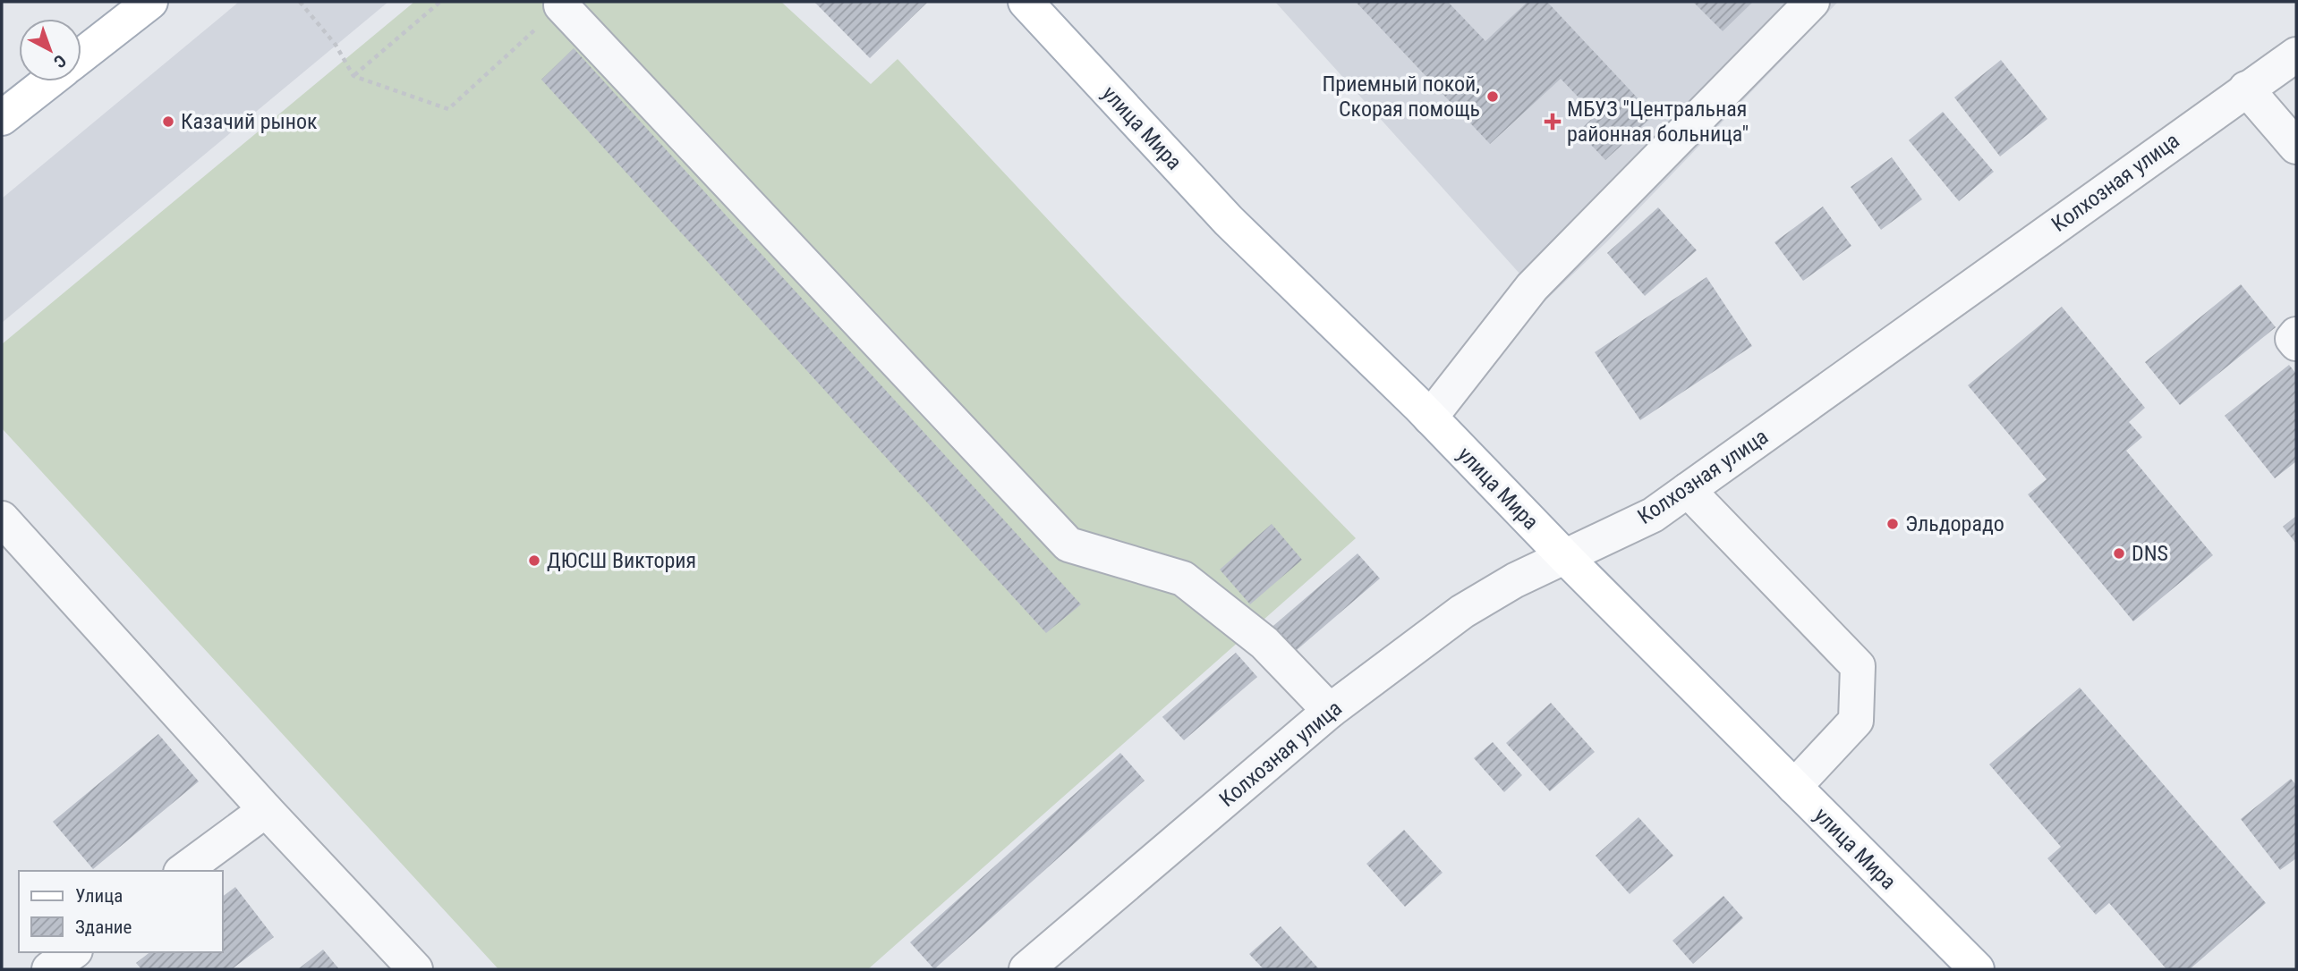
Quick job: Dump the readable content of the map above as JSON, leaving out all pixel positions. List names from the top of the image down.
{
  "streets": {
    "main road": ["улица Мира"],
    "street": ["Колхозная улица"]
  },
  "crossings": [
    ["улица Мира", "Колхозная улица"]
  ],
  "places": {
    "other": [
      "Приемный покой, Скорая помощь",
      "Казачий рынок",
      "Эльдорадо",
      "DNS",
      "ДЮСШ Виктория"
    ],
    "health": ["МБУЗ \"Центральная районная больница\""]
  },
  "legend": ["Улица", "Здание"],
  "north": "bottom right"
}
